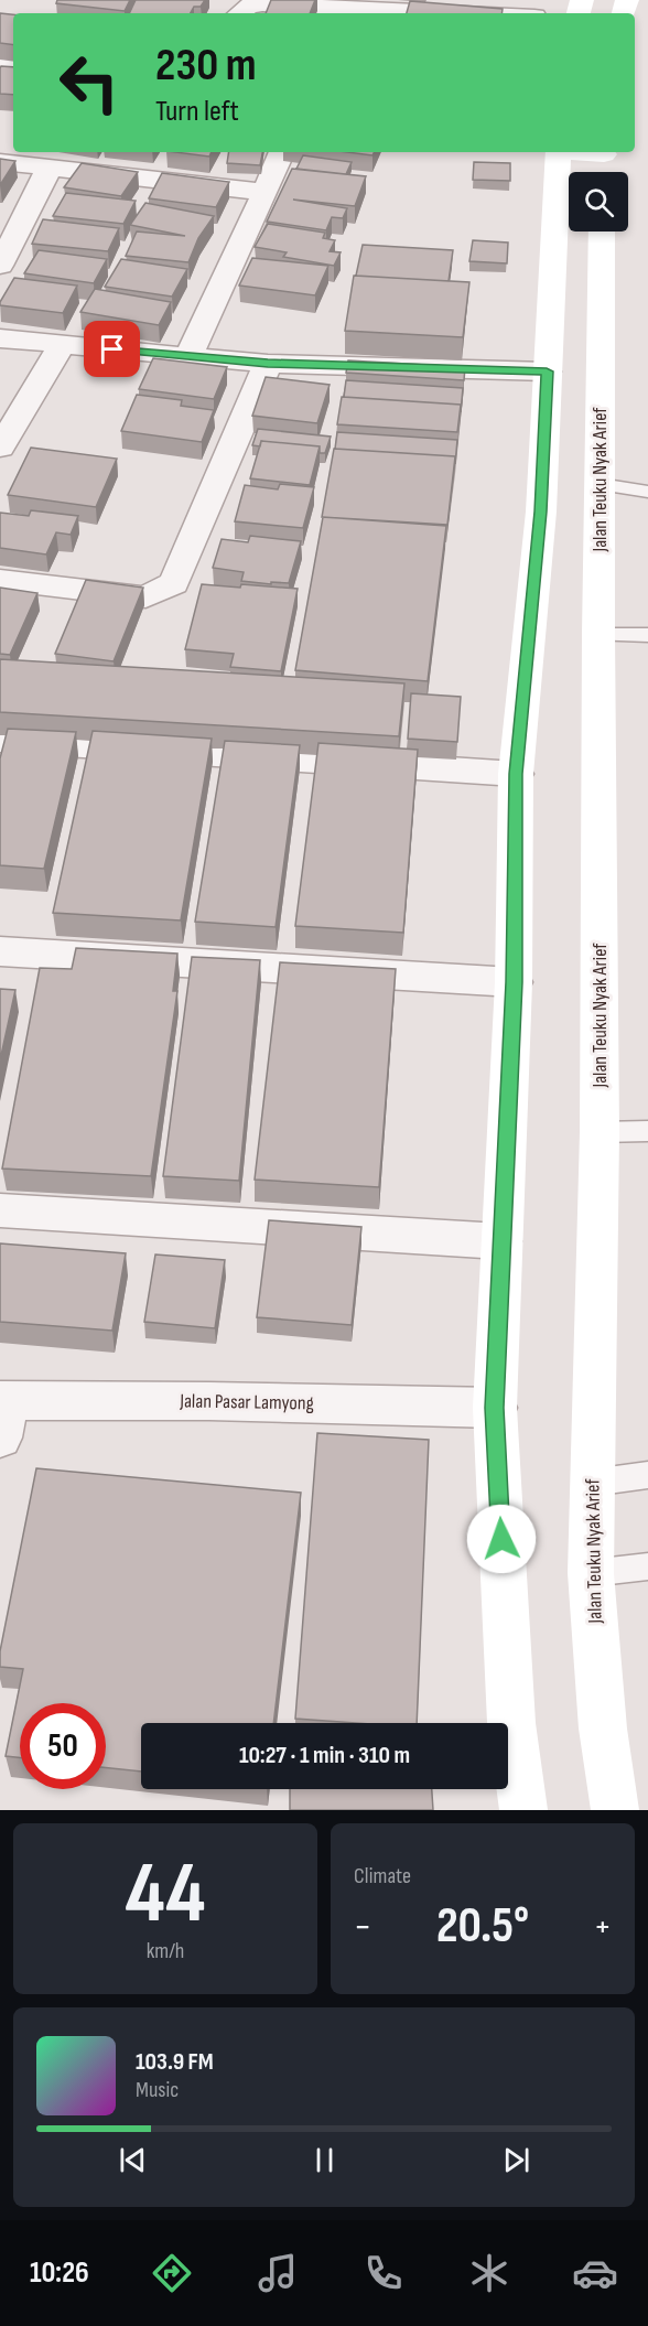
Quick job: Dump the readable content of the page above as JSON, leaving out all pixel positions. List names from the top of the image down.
{
  "streets": {
    "main road": ["Jalan Teuku Nyak Arief"],
    "street": ["Jalan Pasar Lamyong"]
  },
  "page": {
    "turn": ["230 m", "Turn left"],
    "limit": "50",
    "trip": "10:27 · 1 min · 310 m",
    "tile": [
      ["44", "km/h"],
      "Climate"
    ],
    "heat": ["−", "20.5°", "+"],
    "song": ["103.9 FM", "Music"],
    "tabs": "10:26"
  }
}
